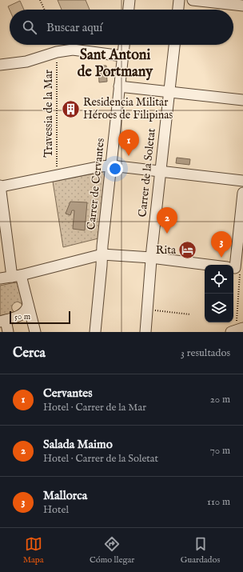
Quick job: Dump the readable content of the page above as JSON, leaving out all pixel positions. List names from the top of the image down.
{
  "streets": {
    "street": ["Carrer de la Soletat", "Carrer de Cervantes"],
    "path": ["Travessia de la Mar"]
  },
  "districts": ["Sant Antoni de Portmany"],
  "places": {
    "building": ["Residencia Militar Héroes de Filipinas"],
    "hotel": ["Rita"]
  },
  "scale_bar": "50 m",
  "page": {
    "search": "Buscar aquí",
    "pins": ["1", "2", "3"],
    "scale": "50 m",
    "heading": ["Cerca", "3 resultados"],
    "list": [
      {
        "mark": "1",
        "name": "Cervantes",
        "note": "Hotel · Carrer de la Mar",
        "value": "20 m"
      },
      {
        "mark": "2",
        "name": "Salada Maimo",
        "note": "Hotel · Carrer de la Soletat",
        "value": "70 m"
      },
      {
        "mark": "3",
        "name": "Mallorca",
        "note": "Hotel",
        "value": "110 m"
      }
    ],
    "nav": ["Mapa", "Cómo llegar", "Guardados"]
  }
}
